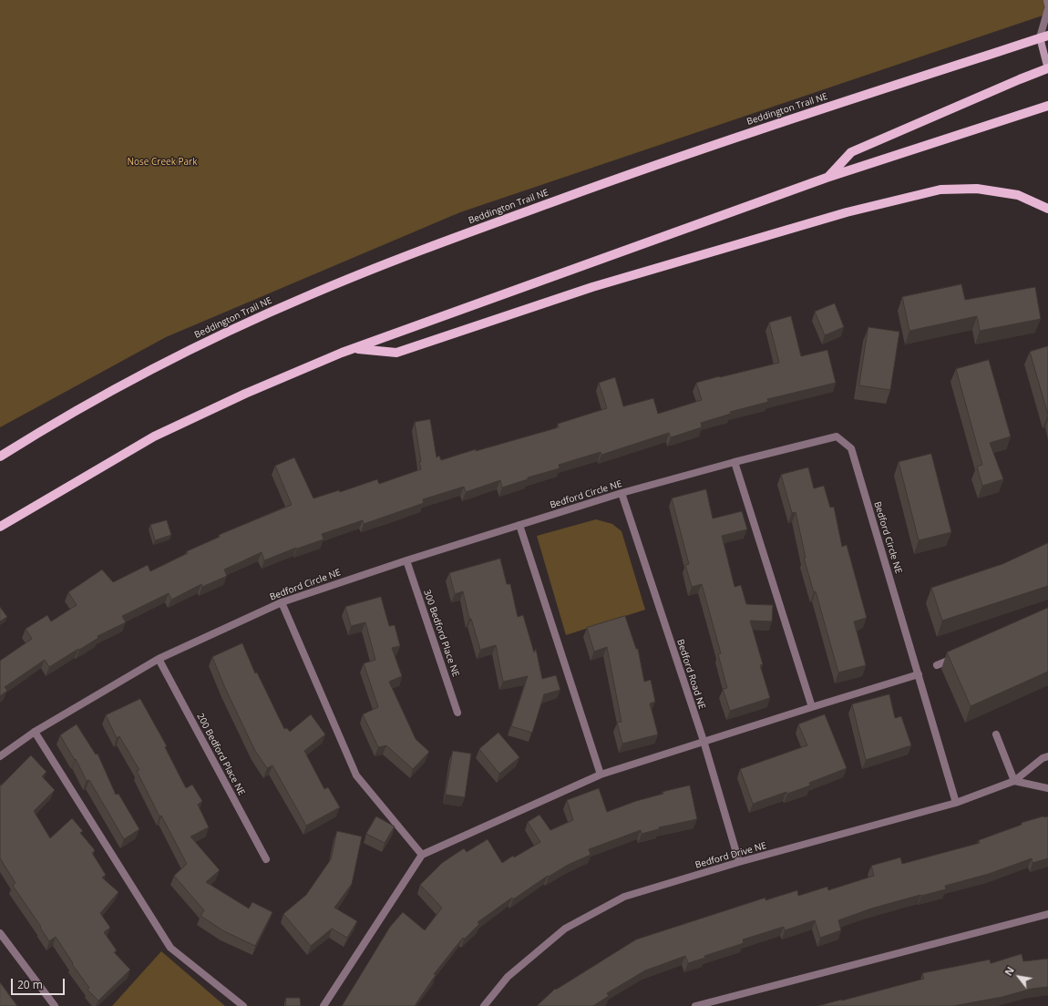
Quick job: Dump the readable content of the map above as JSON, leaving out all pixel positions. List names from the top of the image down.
{
  "streets": {
    "main road": ["Beddington Trail NE"],
    "street": [
      "Bedford Circle NE",
      "300 Bedford Place NE",
      "Bedford Road NE",
      "200 Bedford Place NE",
      "Bedford Drive NE"
    ]
  },
  "crossings": [
    ["Bedford Circle NE", "300 Bedford Place NE"],
    ["Bedford Circle NE", "Bedford Road NE"],
    ["Bedford Circle NE", "200 Bedford Place NE"],
    ["Bedford Circle NE", "Bedford Drive NE"],
    ["Bedford Road NE", "Bedford Drive NE"]
  ],
  "parks": ["Nose Creek Park"],
  "scale_bar": "20 m",
  "north": "top left"
}
